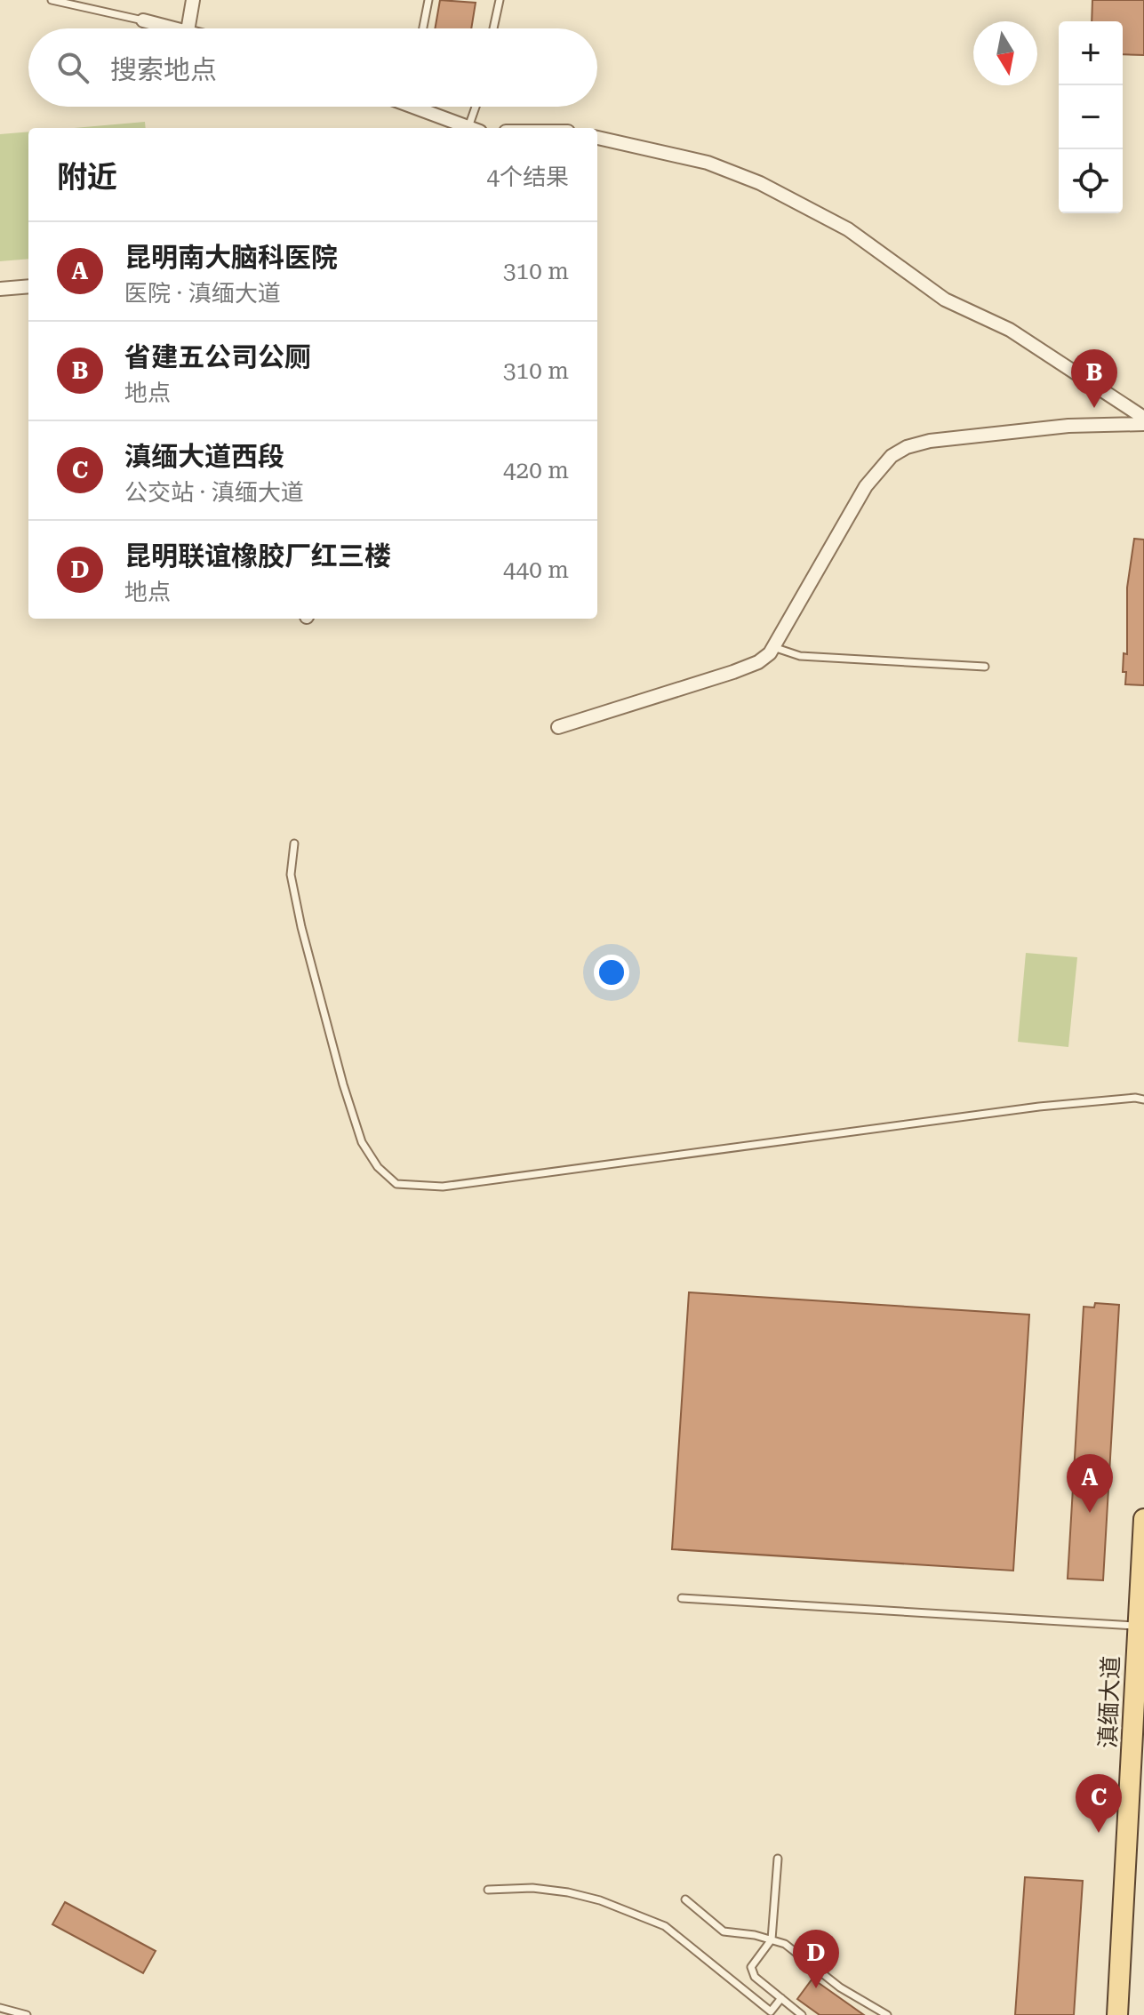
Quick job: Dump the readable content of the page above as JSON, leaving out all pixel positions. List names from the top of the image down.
{
  "streets": {
    "main road": ["滇缅大道"]
  },
  "north": "bottom",
  "page": {
    "map_buttons": ["+", "−"],
    "search": "搜索地点",
    "heading": ["附近", "4个结果"],
    "list": [
      {
        "mark": "A",
        "name": "昆明南大脑科医院",
        "note": "医院 · 滇缅大道",
        "value": "310 m"
      },
      {
        "mark": "B",
        "name": "省建五公司公厕",
        "note": "地点",
        "value": "310 m"
      },
      {
        "mark": "C",
        "name": "滇缅大道西段",
        "note": "公交站 · 滇缅大道",
        "value": "420 m"
      },
      {
        "mark": "D",
        "name": "昆明联谊橡胶厂红三楼",
        "note": "地点",
        "value": "440 m"
      }
    ],
    "pins": [
      "B",
      "A",
      "C",
      "D"
    ]
  }
}
